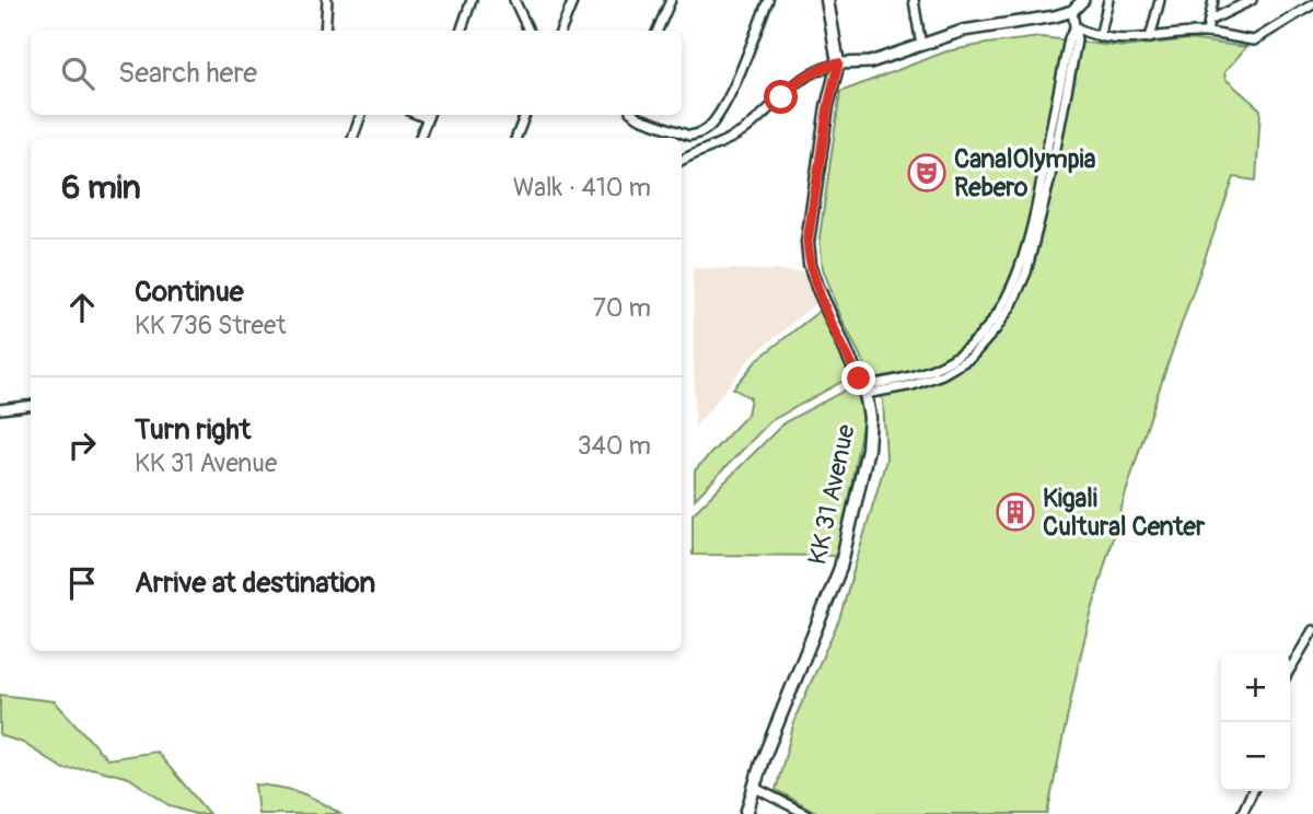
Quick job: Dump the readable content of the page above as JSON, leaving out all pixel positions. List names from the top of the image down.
{
  "streets": {
    "main road": ["KK 31 Avenue"]
  },
  "places": {
    "theatre": ["CanalOlympia Rebero"],
    "building": ["Kigali Cultural Center"]
  },
  "page": {
    "search": "Search here",
    "heading": ["6 min", "Walk · 410 m"],
    "list": [
      ["Continue", "KK 736 Street", "70 m"],
      ["Turn right", "KK 31 Avenue", "340 m"],
      "Arrive at destination"
    ],
    "map_buttons": ["+", "−"]
  }
}
